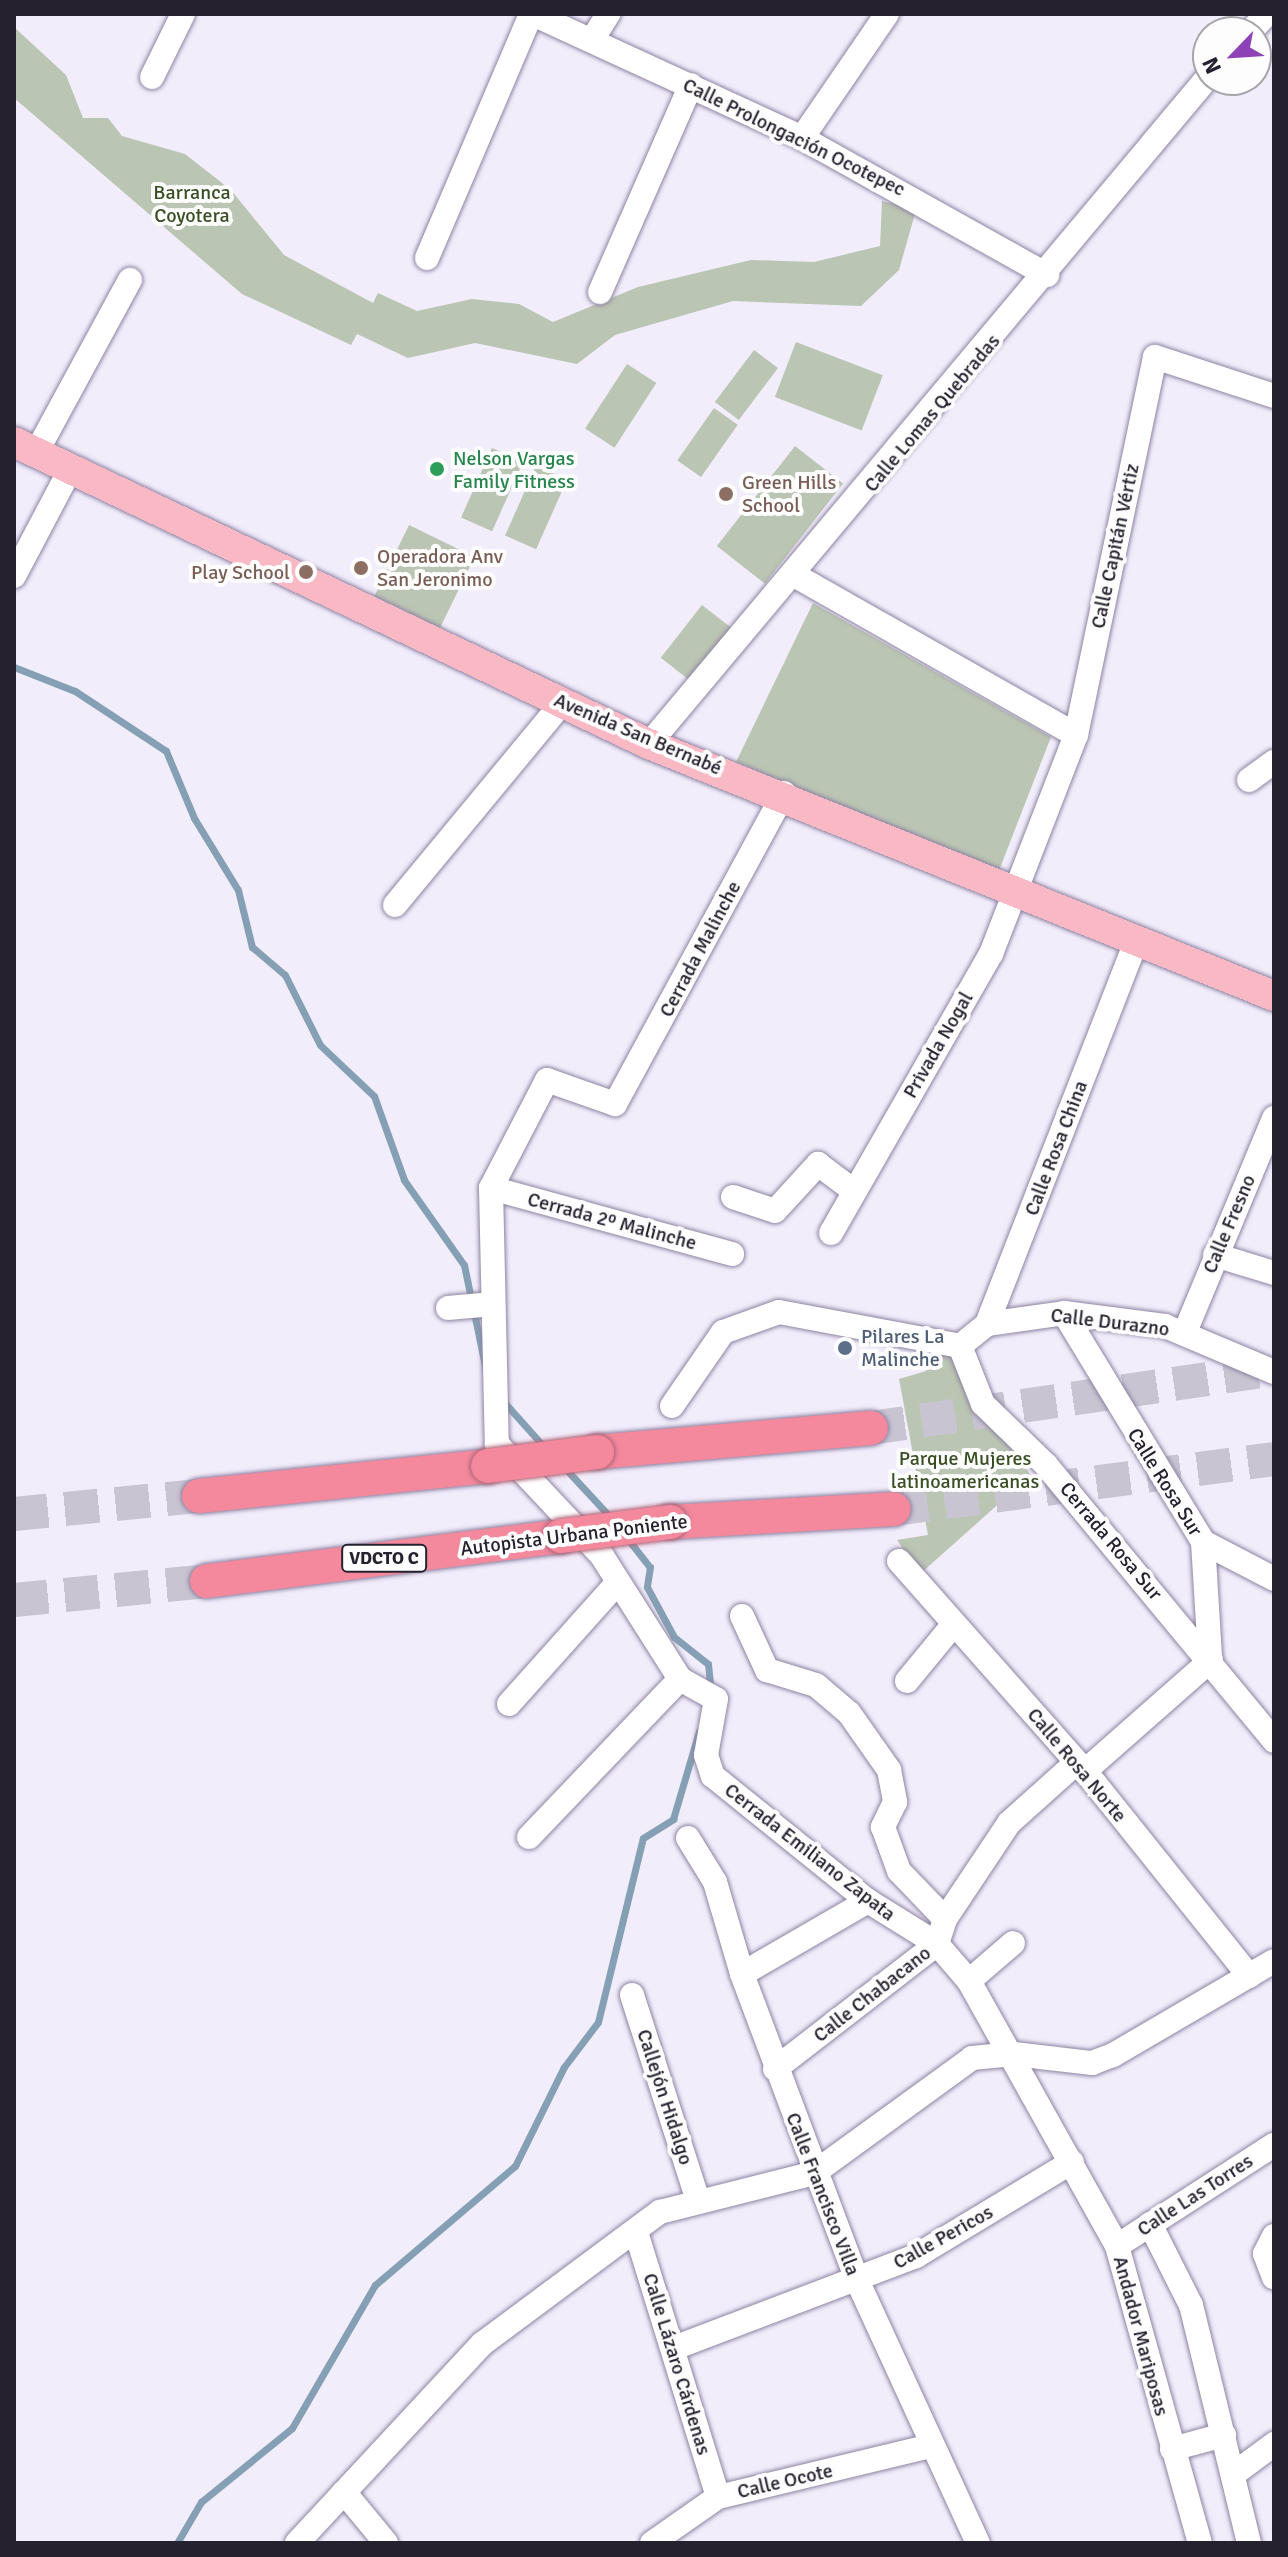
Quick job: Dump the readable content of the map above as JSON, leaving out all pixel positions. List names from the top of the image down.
{
  "streets": {
    "highway": ["Autopista Urbana Poniente", "VDCTO C"],
    "main road": ["Avenida San Bernabé"],
    "street": [
      "Calle Prolongación Ocotepec",
      "Calle Lomas Quebradas",
      "Calle Capitán Vértiz",
      "Cerrada Malinche",
      "Privada Nogal",
      "Calle Rosa China",
      "Cerrada 2º Malinche",
      "Calle Fresno",
      "Calle Durazno",
      "Calle Rosa Sur",
      "Cerrada Rosa Sur",
      "Calle Rosa Norte",
      "Cerrada Emiliano Zapata",
      "Calle Chabacano",
      "Callejón Hidalgo",
      "Calle Francisco Villa",
      "Calle Las Torres",
      "Calle Pericos",
      "Andador Mariposas",
      "Calle Lázaro Cárdenas",
      "Calle Ocote"
    ]
  },
  "crossings": [
    ["Calle Prolongación Ocotepec", "Calle Lomas Quebradas"],
    ["Calle Lomas Quebradas", "Avenida San Bernabé"],
    ["Calle Capitán Vértiz", "Avenida San Bernabé"],
    ["Calle Capitán Vértiz", "Privada Nogal"],
    ["Avenida San Bernabé", "Cerrada Malinche"],
    ["Avenida San Bernabé", "Privada Nogal"],
    ["Avenida San Bernabé", "Calle Rosa China"],
    ["Cerrada Malinche", "Cerrada 2º Malinche"],
    ["Calle Rosa China", "Calle Durazno"],
    ["Calle Rosa China", "Cerrada Rosa Sur"],
    ["Calle Fresno", "Calle Durazno"],
    ["Calle Durazno", "Calle Rosa Sur"],
    ["Calle Rosa Sur", "Cerrada Rosa Sur"],
    ["Calle Rosa Sur", "Calle Chabacano"],
    ["Cerrada Rosa Sur", "Calle Chabacano"],
    ["Calle Rosa Norte", "Calle Chabacano"],
    ["Cerrada Emiliano Zapata", "Calle Chabacano"],
    ["Cerrada Emiliano Zapata", "Andador Mariposas"],
    ["Calle Chabacano", "Calle Francisco Villa"],
    ["Calle Francisco Villa", "Calle Pericos"],
    ["Calle Francisco Villa", "Calle Ocote"],
    ["Calle Las Torres", "Andador Mariposas"],
    ["Calle Pericos", "Andador Mariposas"],
    ["Calle Pericos", "Calle Lázaro Cárdenas"],
    ["Calle Lázaro Cárdenas", "Calle Ocote"]
  ],
  "parks": ["Barranca Coyotera", "Parque Mujeres latinoamericanas"],
  "places": [
    "Nelson Vargas Family Fitness",
    "Green Hills School",
    "Operadora Anv San Jeronimo",
    "Play School",
    "Pilares La Malinche"
  ],
  "north": "bottom left"
}
